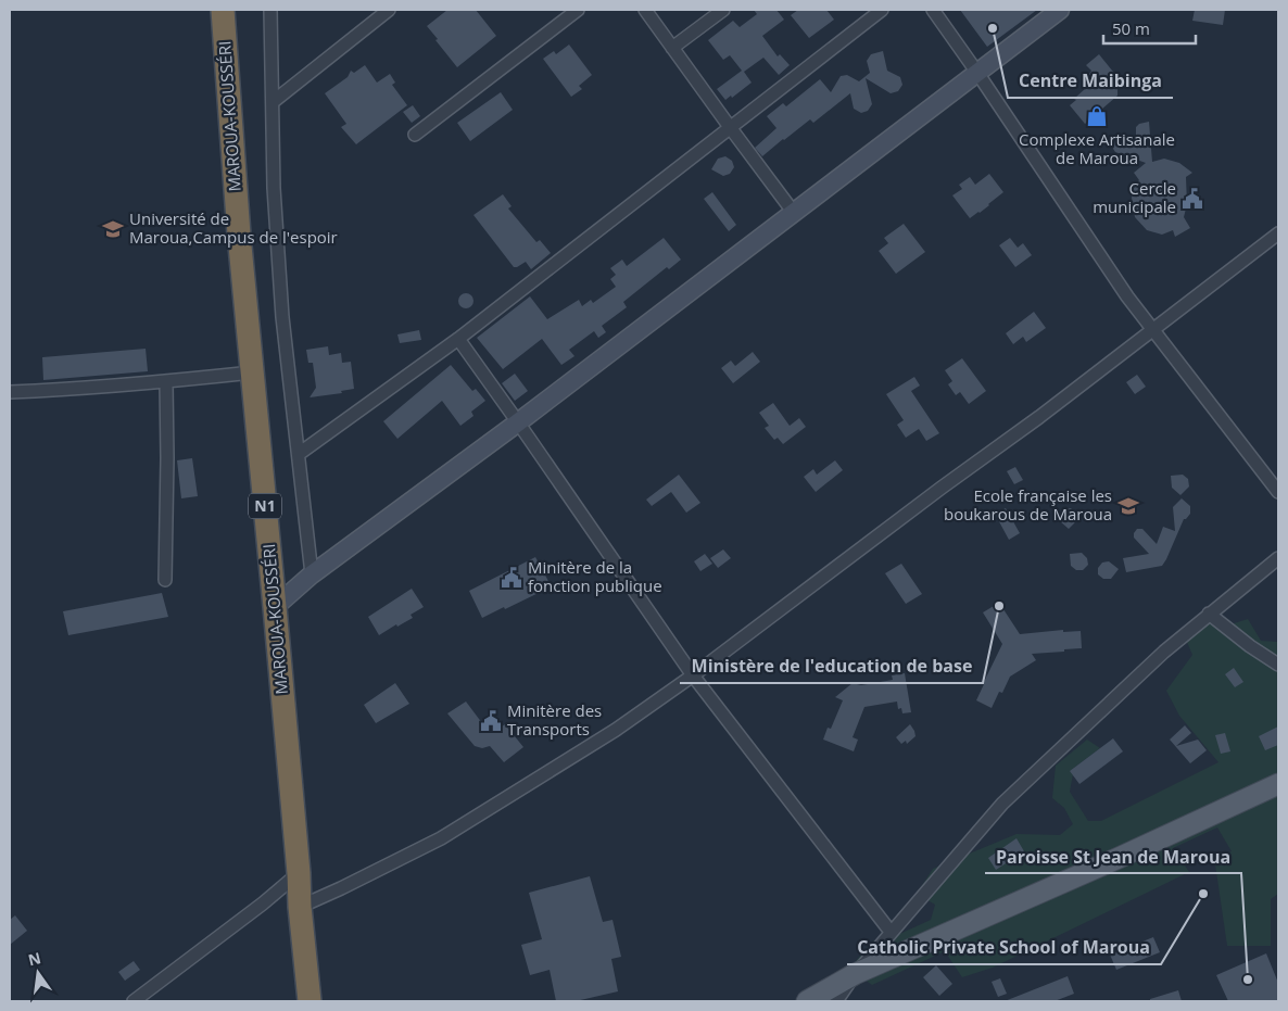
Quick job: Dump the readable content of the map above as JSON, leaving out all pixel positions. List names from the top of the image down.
{
  "streets": {
    "highway": ["MAROUA-KOUSSÉRI", "N1"]
  },
  "places": {
    "other": [
      "Centre Maibinga",
      "Ministère de l'education de base",
      "Catholic Private School of Maroua",
      "Paroisse St Jean de Maroua"
    ],
    "shop": ["Complexe Artisanale de Maroua"],
    "public building": ["Cercle municipale", "Minitère de la fonction publique", "Minitère des Transports"],
    "school or university": ["Université de Maroua,Campus de l'espoir", "Ecole française les boukarous de Maroua"]
  },
  "scale_bar": "50 m",
  "north": "top"
}
